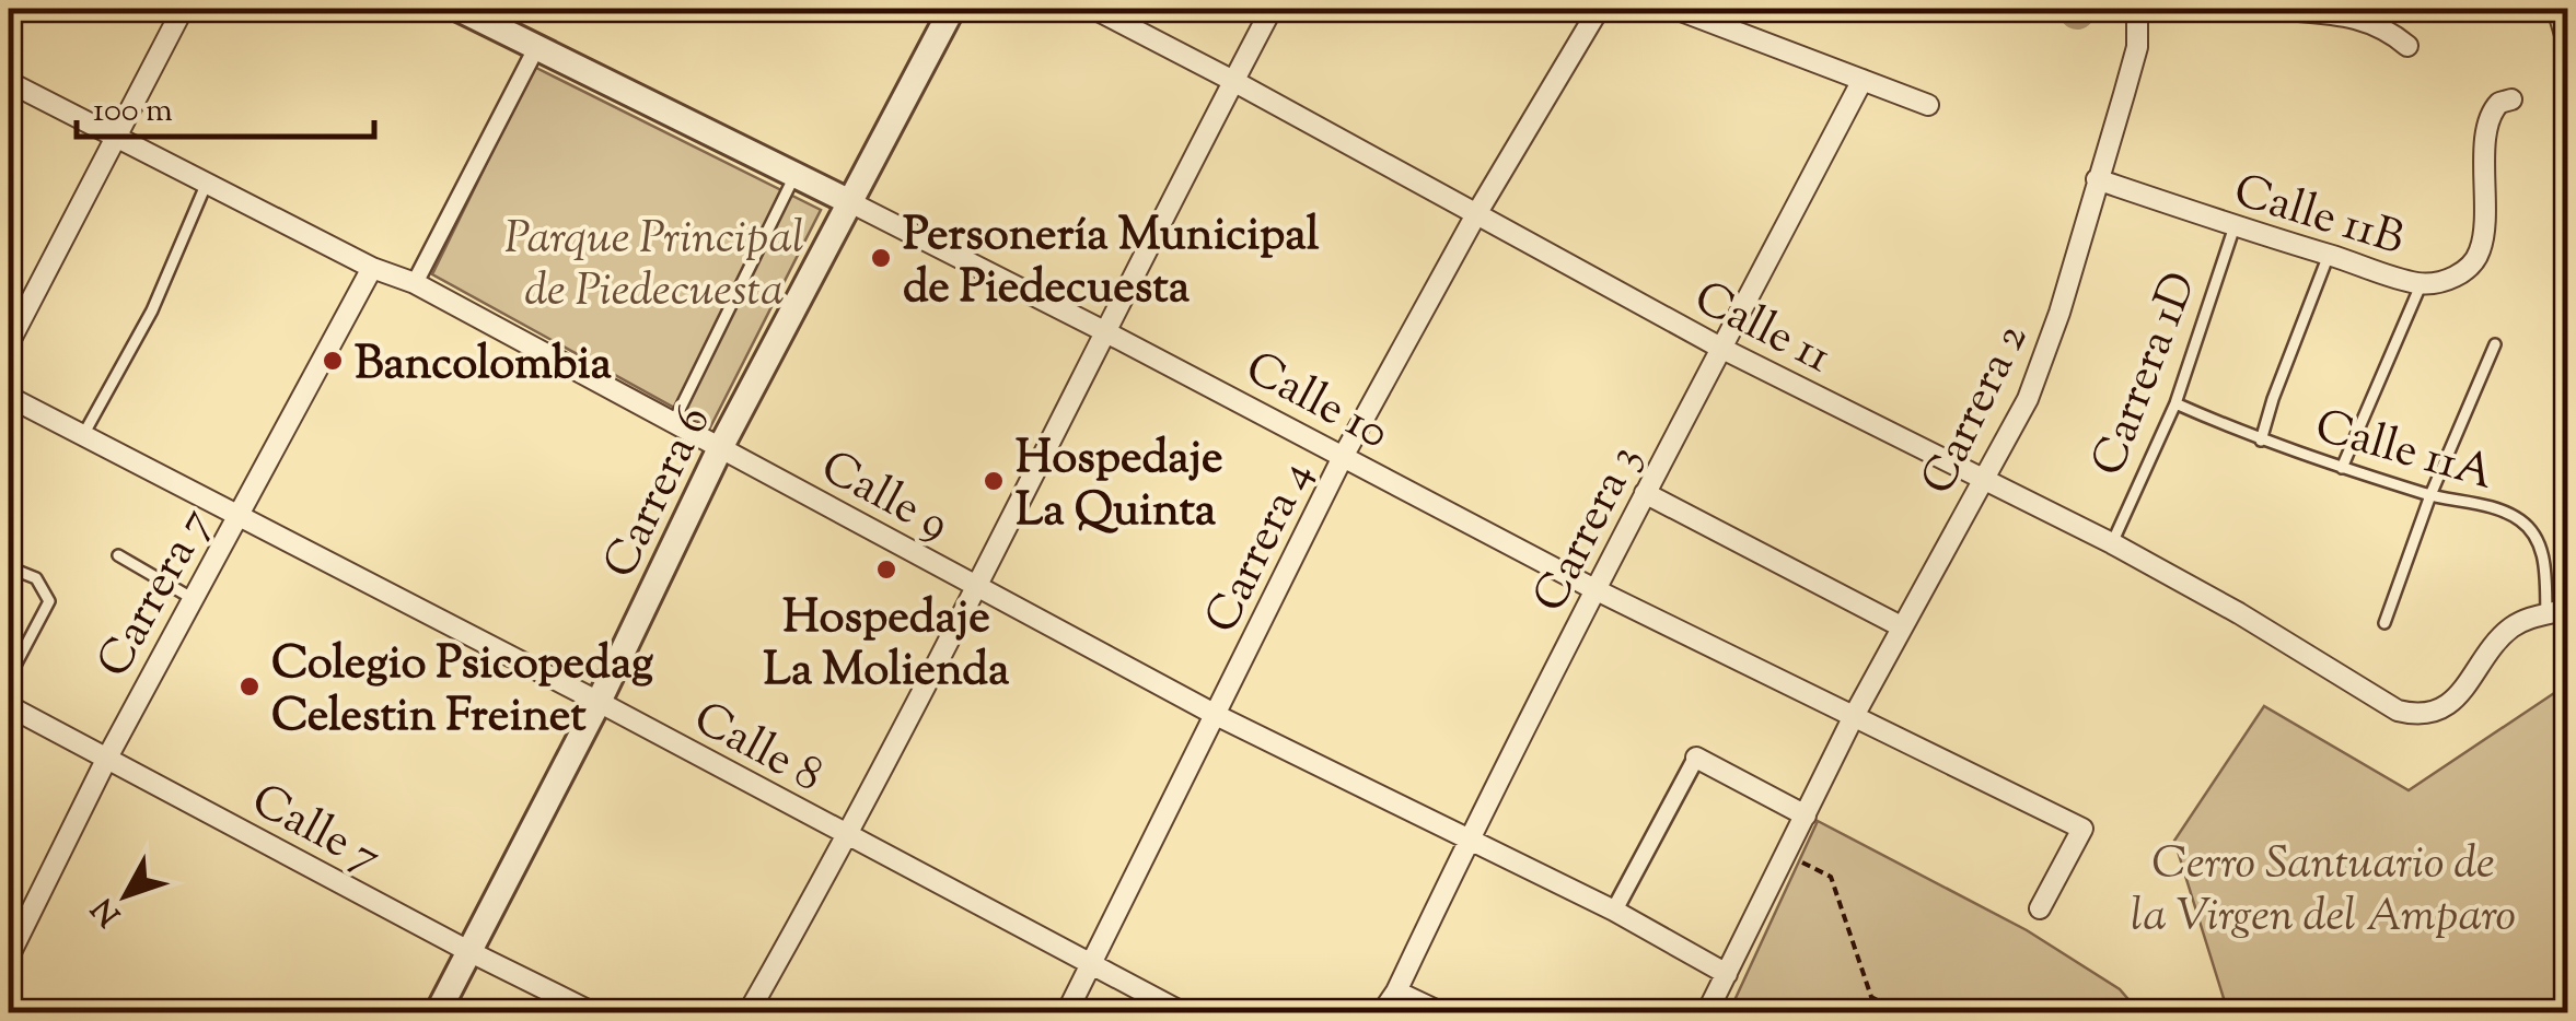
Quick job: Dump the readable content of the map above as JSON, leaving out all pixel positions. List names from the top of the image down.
{
  "streets": {
    "street": [
      "Calle 11B",
      "Calle 11",
      "Calle 10",
      "Carrera 2",
      "Carrera 6",
      "Calle 9",
      "Carrera 3",
      "Carrera 4",
      "Carrera 7",
      "Calle 8",
      "Calle 7"
    ],
    "lane": ["Carrera 1D", "Calle 11A"]
  },
  "crossings": [
    ["Calle 11B", "Carrera 1D"],
    ["Calle 11B", "Carrera 2"],
    ["Calle 11", "Carrera 1D"],
    ["Calle 11", "Carrera 2"],
    ["Calle 11", "Calle 11A"],
    ["Calle 11", "Carrera 3"],
    ["Calle 11", "Carrera 4"],
    ["Carrera 1D", "Calle 11A"],
    ["Calle 10", "Carrera 2"],
    ["Calle 10", "Carrera 6"],
    ["Calle 10", "Carrera 3"],
    ["Calle 10", "Carrera 4"],
    ["Carrera 2", "Calle 9"],
    ["Carrera 6", "Calle 9"],
    ["Carrera 6", "Calle 8"],
    ["Carrera 6", "Calle 7"],
    ["Calle 9", "Carrera 3"],
    ["Calle 9", "Carrera 4"],
    ["Calle 9", "Carrera 7"],
    ["Carrera 4", "Calle 8"],
    ["Carrera 7", "Calle 8"],
    ["Carrera 7", "Calle 7"]
  ],
  "parks": ["Parque Principal de Piedecuesta", "Cerro Santuario de la Virgen del Amparo"],
  "places": [
    "Personería Municipal de Piedecuesta",
    "Bancolombia",
    "Hospedaje La Quinta",
    "Hospedaje La Molienda",
    "Colegio Psicopedag Celestin Freinet"
  ],
  "scale_bar": "100 m",
  "north": "bottom left"
}
